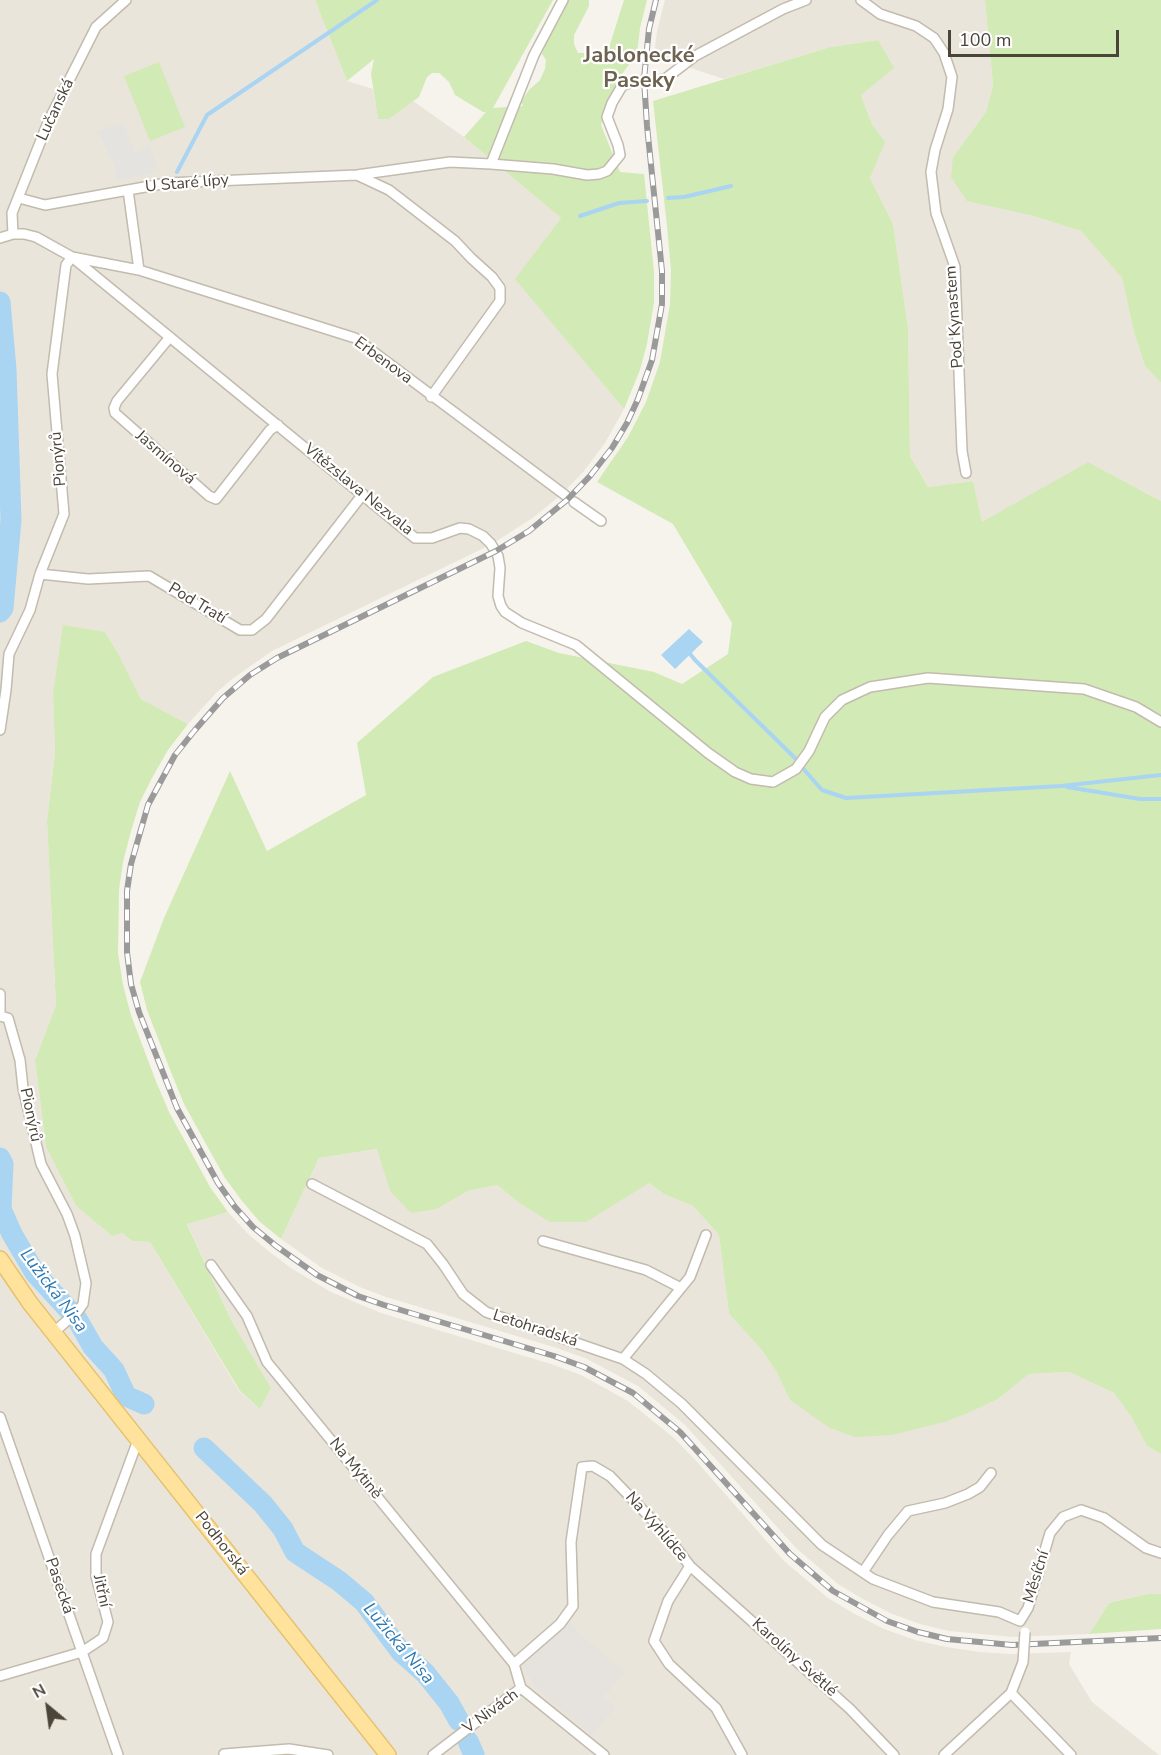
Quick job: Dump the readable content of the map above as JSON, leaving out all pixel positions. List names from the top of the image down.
{
  "streets": {
    "main road": ["Podhorská"],
    "street": [
      "Lučanská",
      "U Staré lípy",
      "Pod Kynastem",
      "Erbenova",
      "Jasmínová",
      "Pionýrů",
      "Vítězslava Nezvala",
      "Pod Tratí",
      "Letohradská",
      "Na Mýtině",
      "Na Vyhlídce",
      "Měsíční",
      "Pasecká",
      "Jitřní",
      "Karolíny Světlé",
      "V Nivách"
    ]
  },
  "crossings": [
    ["Lučanská", "U Staré lípy"],
    ["U Staré lípy", "Erbenova"],
    ["Erbenova", "Pionýrů"],
    ["Erbenova", "Vítězslava Nezvala"],
    ["Jasmínová", "Vítězslava Nezvala"],
    ["Pionýrů", "Vítězslava Nezvala"],
    ["Pionýrů", "Pod Tratí"],
    ["Pionýrů", "Podhorská"],
    ["Vítězslava Nezvala", "Pod Tratí"],
    ["Letohradská", "Měsíční"],
    ["Na Mýtině", "Na Vyhlídce"],
    ["Na Mýtině", "V Nivách"],
    ["Na Vyhlídce", "Karolíny Světlé"],
    ["Podhorská", "Jitřní"],
    ["Pasecká", "Jitřní"]
  ],
  "districts": ["Jablonecké Paseky"],
  "water": ["Lužická Nisa"],
  "scale_bar": "100 m",
  "north": "top left"
}
